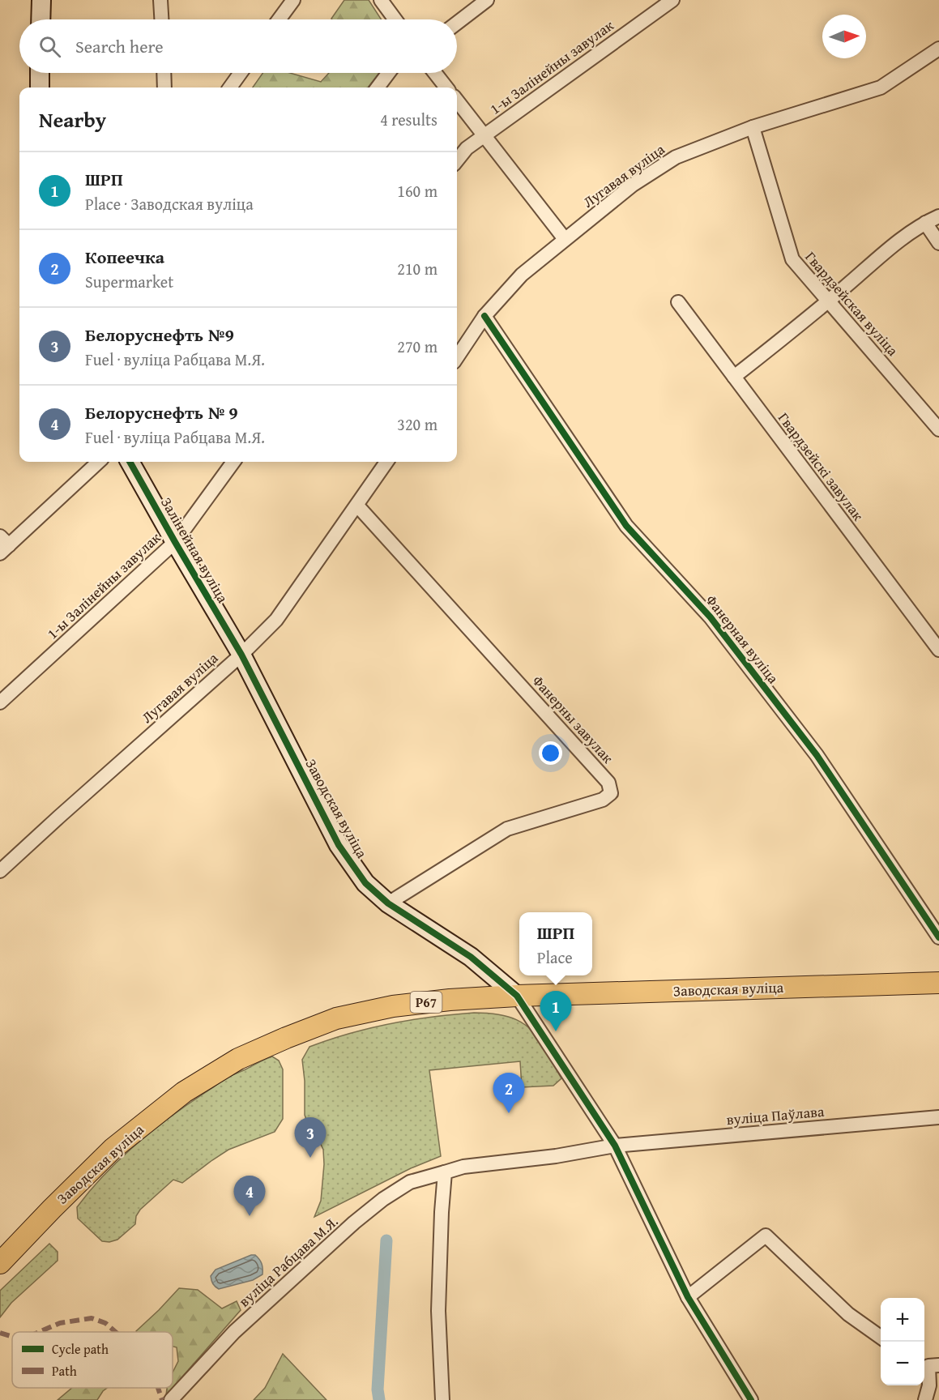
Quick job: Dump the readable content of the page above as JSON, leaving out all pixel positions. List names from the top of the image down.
{
  "streets": {
    "main road": ["Заводская вуліца", "Р67"],
    "street": [
      "1-ы Залінейны завулак",
      "Лугавая вуліца",
      "Гвардзейская вуліца",
      "Гвардзейскі завулак",
      "Залінейная вуліца",
      "Фанерная вуліца",
      "Фанерны завулак",
      "вуліца Паўлава",
      "вуліца Рабцава М.Я."
    ]
  },
  "crossings": [
    ["1-ы Залінейны завулак", "Залінейная вуліца"],
    ["Лугавая вуліца", "Гвардзейская вуліца"],
    ["Лугавая вуліца", "Залінейная вуліца"],
    ["Лугавая вуліца", "Фанерная вуліца"],
    ["Лугавая вуліца", "Фанерны завулак"],
    ["Лугавая вуліца", "Заводская вуліца"],
    ["Залінейная вуліца", "Заводская вуліца"],
    ["Фанерны завулак", "Заводская вуліца"],
    ["вуліца Паўлава", "вуліца Рабцава М.Я."]
  ],
  "legend": ["Cycle path", "Path"],
  "north": "right",
  "page": {
    "search": "Search here",
    "heading": ["Nearby", "4 results"],
    "list": [
      {
        "mark": "1",
        "name": "ШРП",
        "note": "Place · Заводская вуліца",
        "value": "160 m"
      },
      {
        "mark": "2",
        "name": "Копеечка",
        "note": "Supermarket",
        "value": "210 m"
      },
      {
        "mark": "3",
        "name": "Белоруснефть №9",
        "note": "Fuel · вуліца Рабцава М.Я.",
        "value": "270 m"
      },
      {
        "mark": "4",
        "name": "Белоруснефть № 9",
        "note": "Fuel · вуліца Рабцава М.Я.",
        "value": "320 m"
      }
    ],
    "popup": ["ШРП", "Place"],
    "pins": [
      "1",
      "2",
      "3",
      "4"
    ],
    "map_buttons": ["+", "−"]
  }
}
